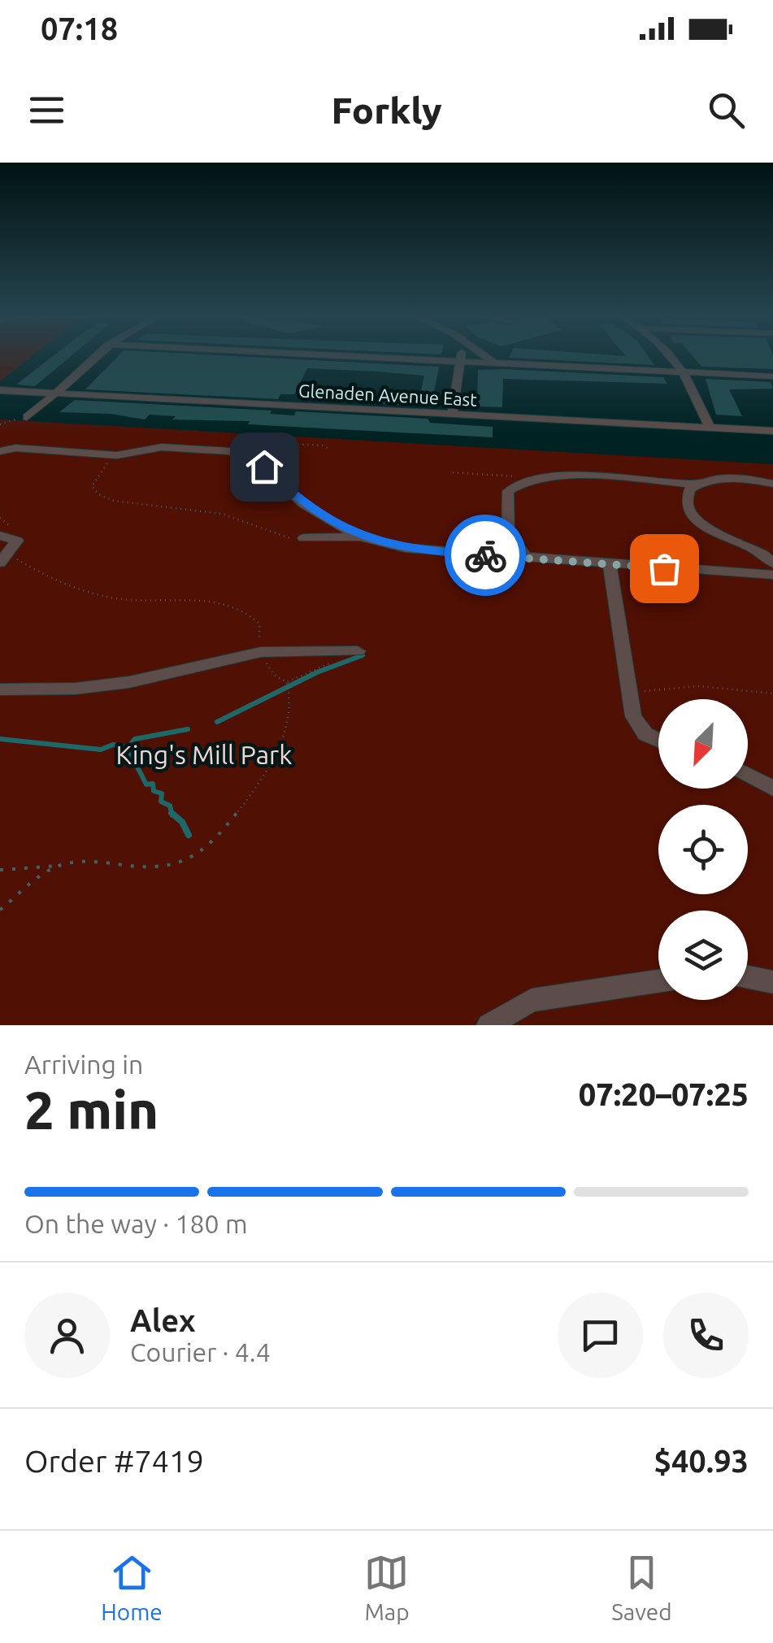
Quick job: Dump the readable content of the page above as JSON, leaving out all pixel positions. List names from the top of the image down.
{
  "streets": {
    "street": ["Glenaden Avenue East"]
  },
  "parks": ["King's Mill Park"],
  "north": "bottom left",
  "page": {
    "status": "07:18",
    "header": "Forkly",
    "heading": ["2 min", "Arriving in", "07:20–07:25"],
    "panel": [
      "Alex",
      "Courier · 4.4",
      "Order #7419",
      "$40.93"
    ],
    "bar": "On the way · 180 m",
    "tabs": ["Home", "Map", "Saved"]
  }
}
